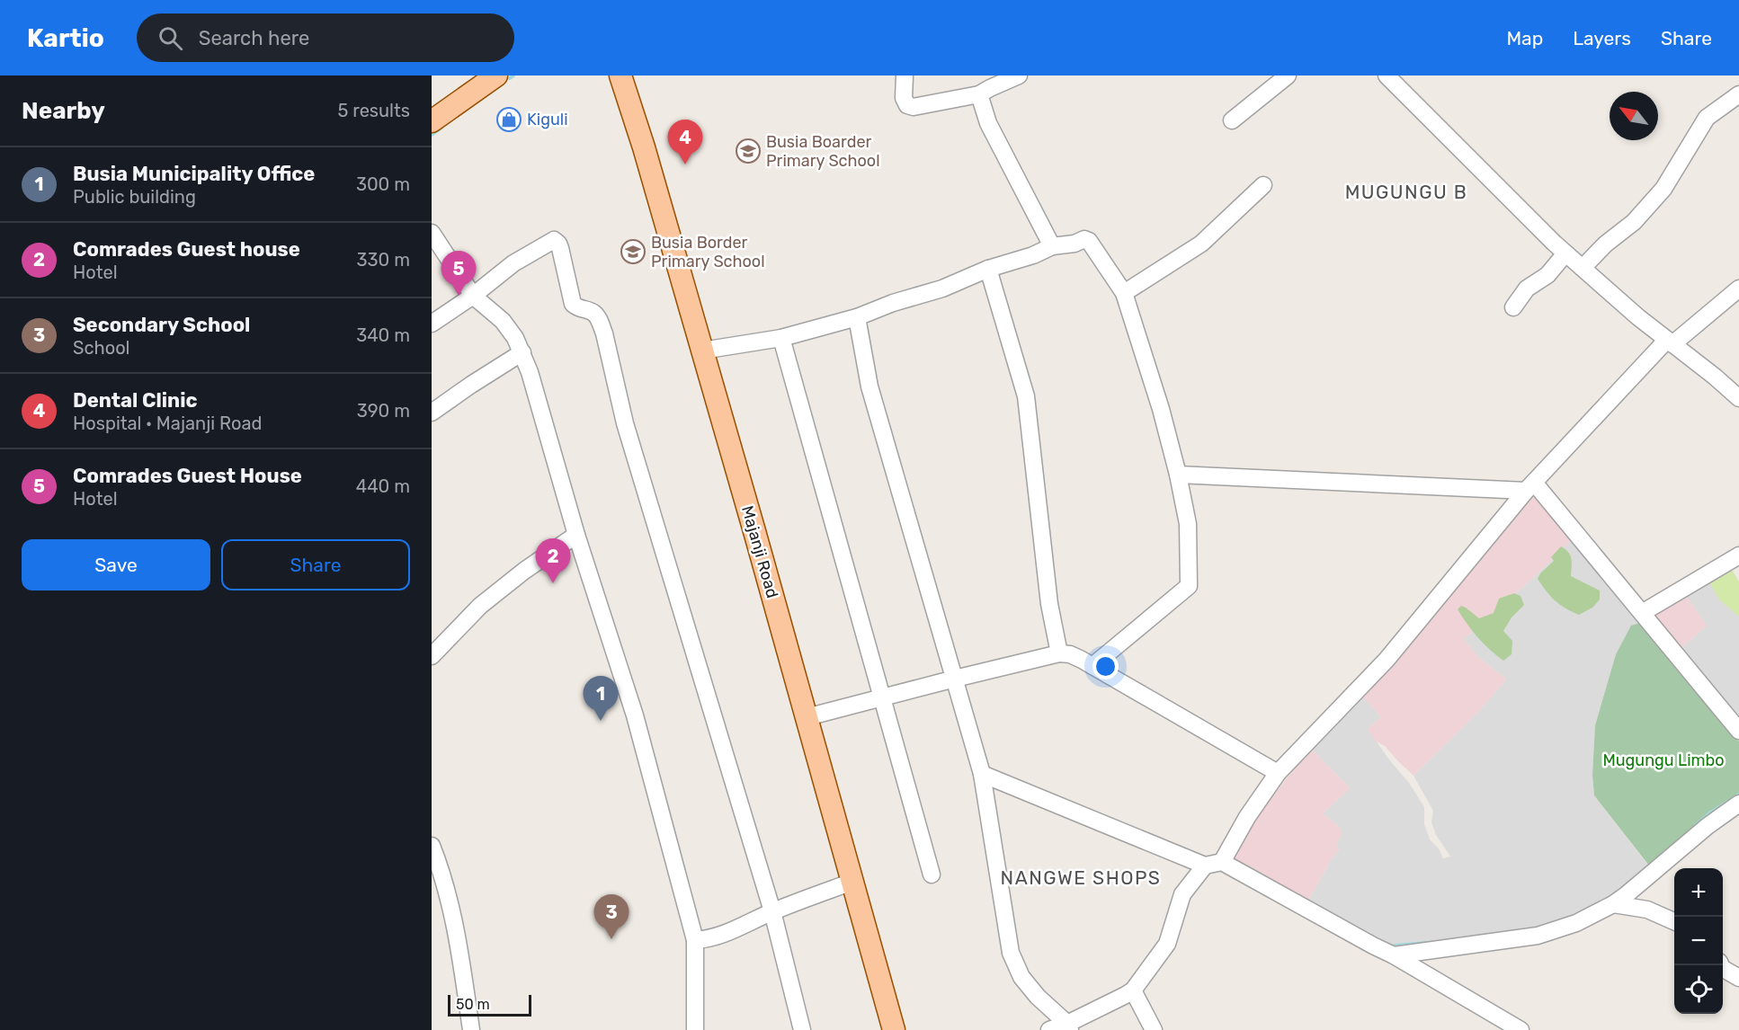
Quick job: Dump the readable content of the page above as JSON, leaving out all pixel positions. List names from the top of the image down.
{
  "streets": {
    "main road": ["Majanji Road"]
  },
  "districts": ["MUGUNGU B", "NANGWE SHOPS"],
  "parks": ["Mugungu Limbo"],
  "places": {
    "shop": ["Kiguli"],
    "school or university": ["Busia Boarder Primary School", "Busia Border Primary School"]
  },
  "scale_bar": "50 m",
  "north": "top left",
  "page": {
    "header": "Kartio",
    "search": "Search here",
    "nav": ["Map", "Layers", "Share"],
    "heading": ["Nearby", "5 results"],
    "pins": [
      "4",
      "5",
      "2",
      "1",
      "3"
    ],
    "list": [
      {
        "mark": "1",
        "name": "Busia Municipality Office",
        "note": "Public building",
        "value": "300 m"
      },
      {
        "mark": "2",
        "name": "Comrades Guest house",
        "note": "Hotel",
        "value": "330 m"
      },
      {
        "mark": "3",
        "name": "Secondary School",
        "note": "School",
        "value": "340 m"
      },
      {
        "mark": "4",
        "name": "Dental Clinic",
        "note": "Hospital · Majanji Road",
        "value": "390 m"
      },
      {
        "mark": "5",
        "name": "Comrades Guest House",
        "note": "Hotel",
        "value": "440 m"
      }
    ],
    "buttons": ["Save", "Share"],
    "map_buttons": ["+", "−"],
    "scale": "50 m"
  }
}
